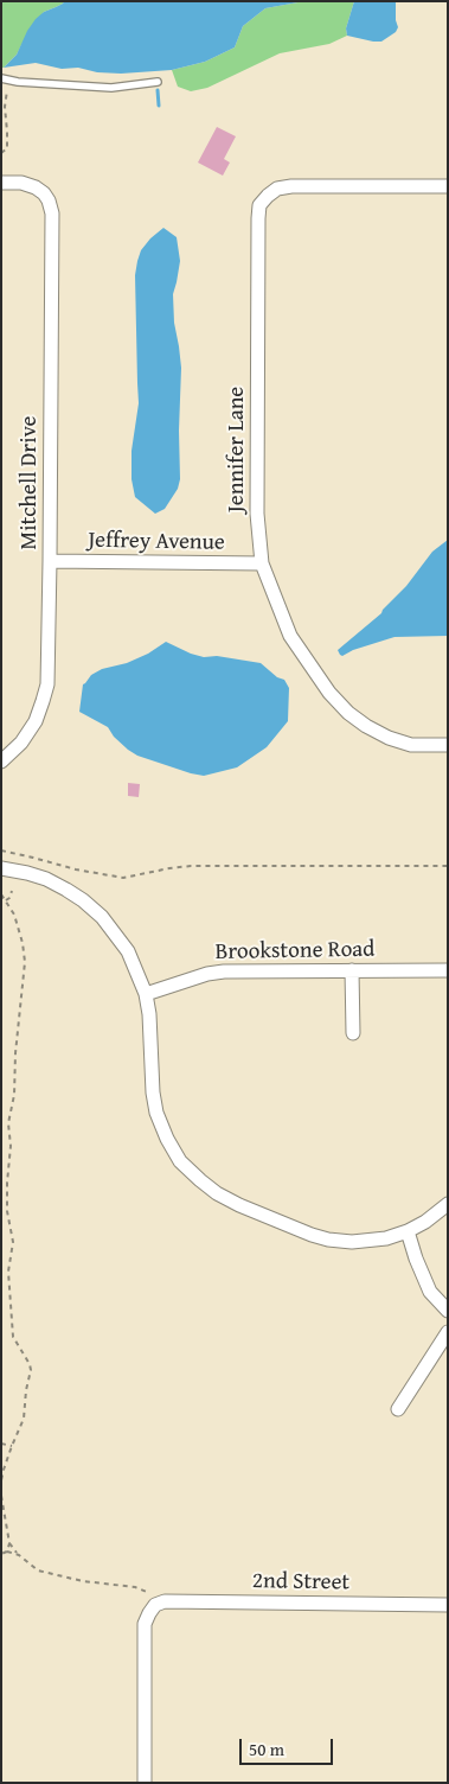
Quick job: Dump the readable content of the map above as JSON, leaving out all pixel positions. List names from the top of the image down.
{
  "streets": {
    "street": [
      "Jennifer Lane",
      "Mitchell Drive",
      "Jeffrey Avenue",
      "Brookstone Road",
      "2nd Street"
    ]
  },
  "crossings": [
    ["Jennifer Lane", "Jeffrey Avenue"],
    ["Mitchell Drive", "Jeffrey Avenue"]
  ],
  "scale_bar": "50 m"
}
